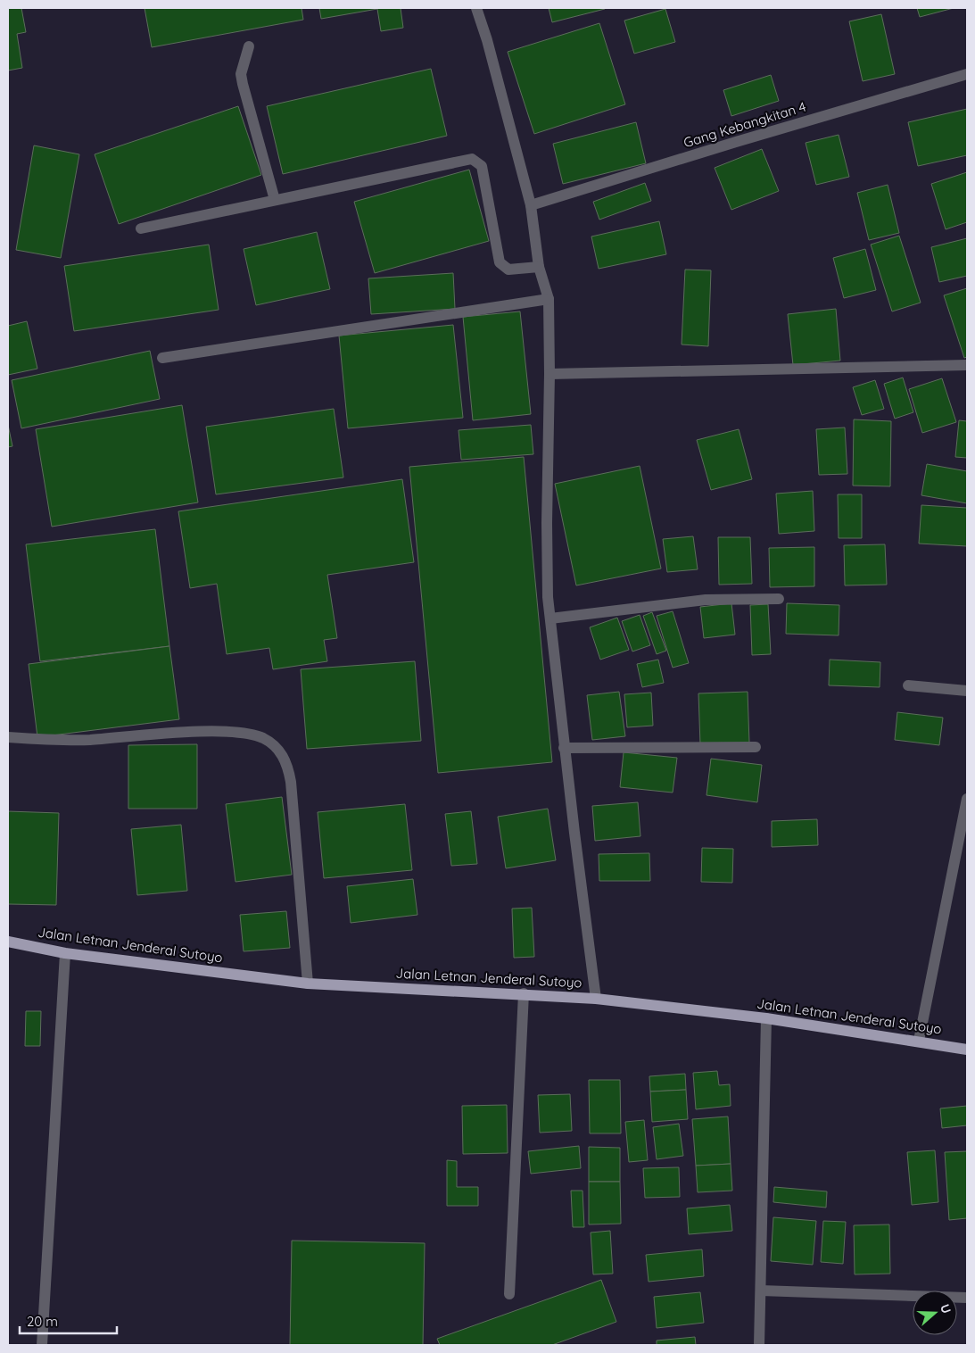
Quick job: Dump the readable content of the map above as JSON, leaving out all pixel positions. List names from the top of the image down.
{
  "streets": {
    "main road": ["Jalan Letnan Jenderal Sutoyo"],
    "street": ["Gang Kebangkitan 4"]
  },
  "scale_bar": "20 m",
  "north": "right"
}
